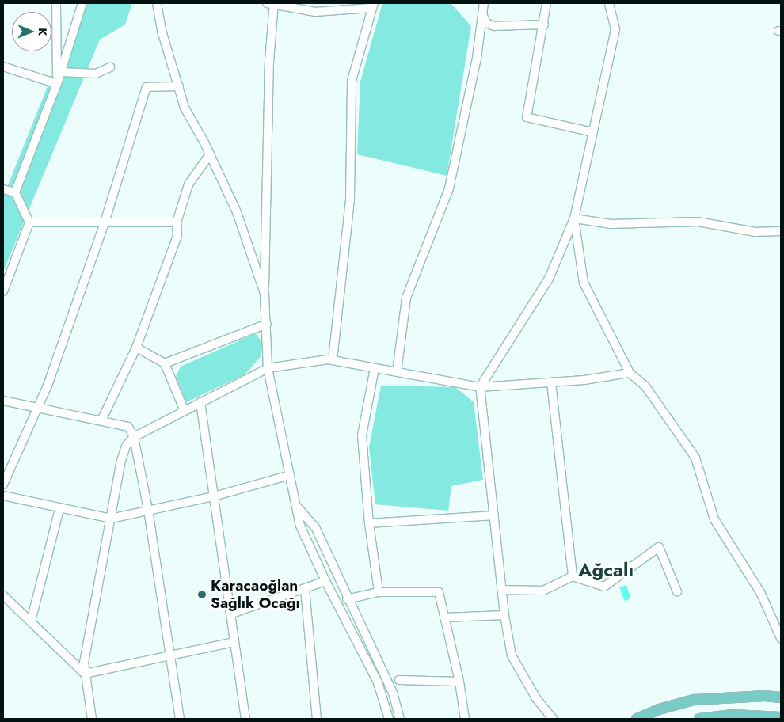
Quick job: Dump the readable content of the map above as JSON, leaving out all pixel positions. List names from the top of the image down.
{
  "districts": ["Ağcalı"],
  "places": ["Karacaoğlan Sağlık Ocağı"],
  "north": "right"
}
